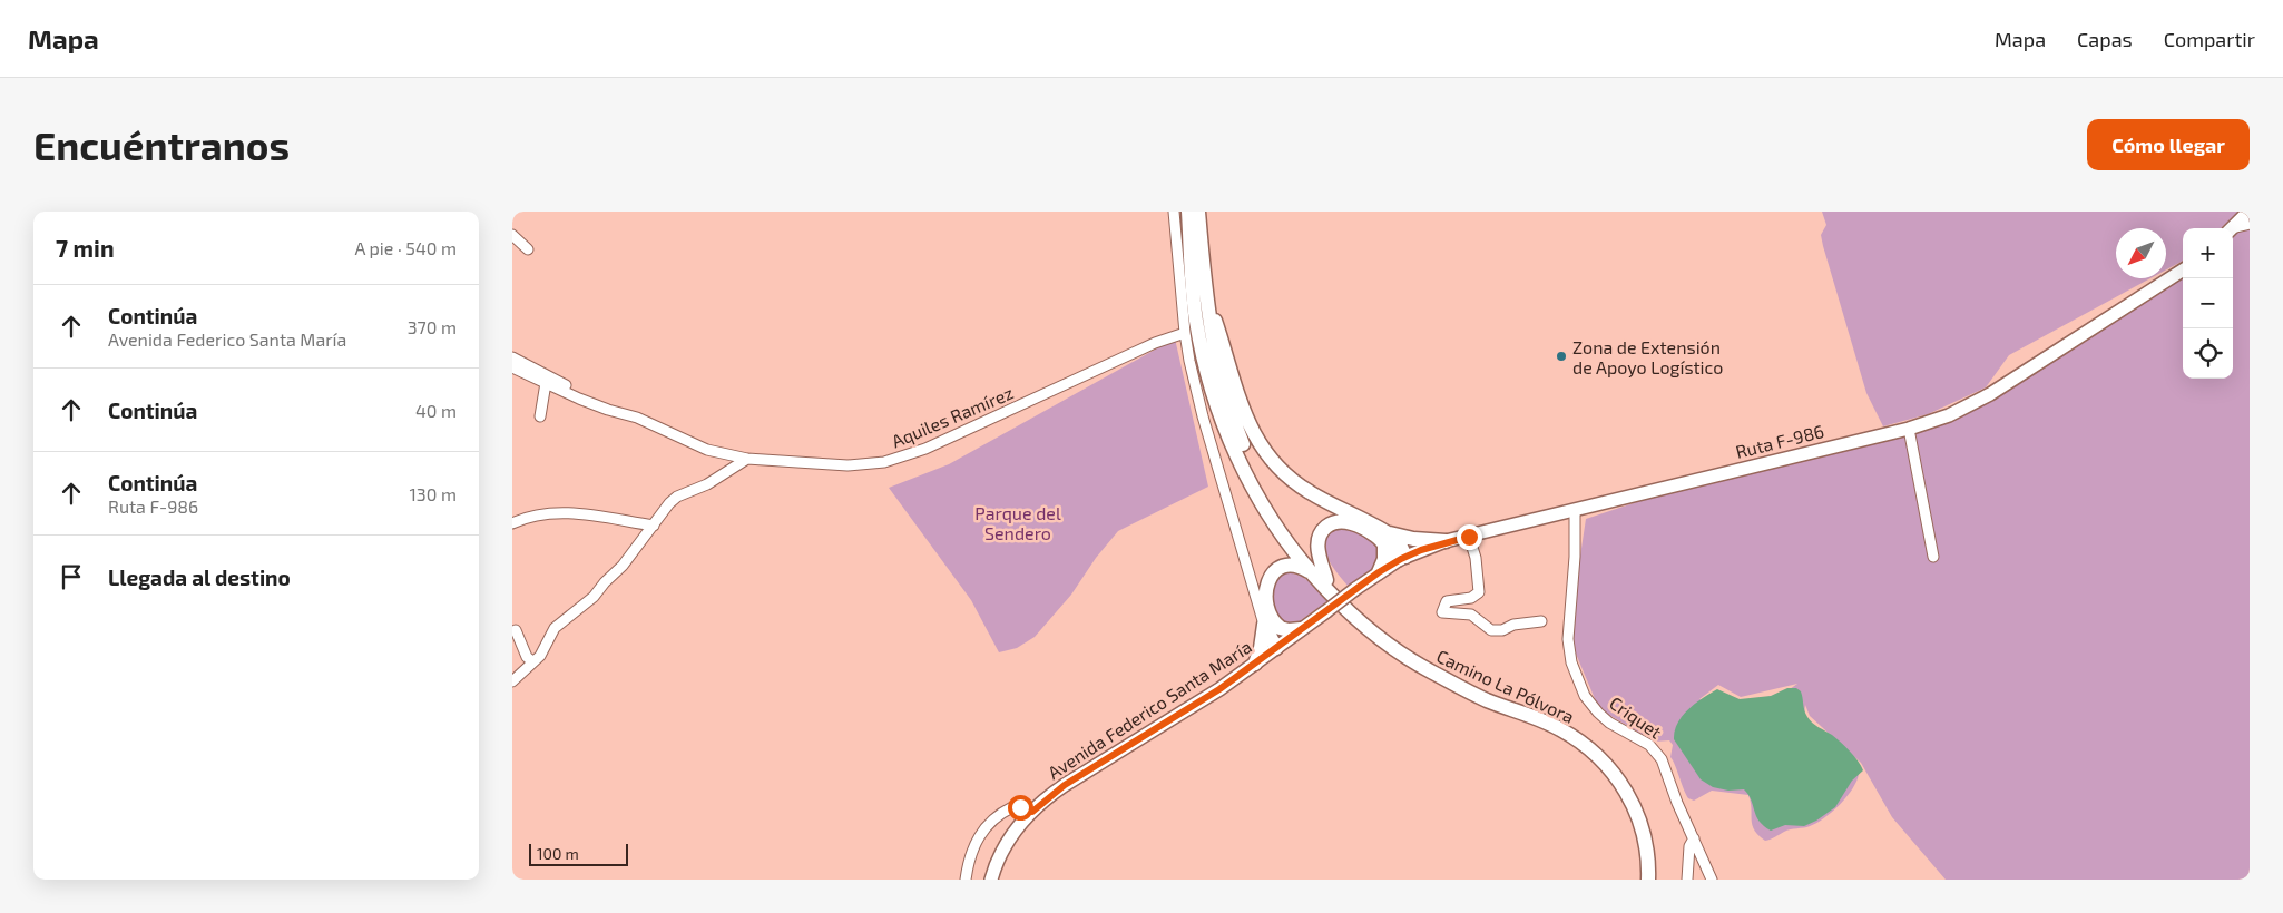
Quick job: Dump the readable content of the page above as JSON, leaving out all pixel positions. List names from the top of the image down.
{
  "streets": {
    "highway": ["Camino La Pólvora"],
    "main road": ["Ruta F-986", "Avenida Federico Santa María"],
    "street": ["Aquiles Ramírez", "Criquet"]
  },
  "crossings": [
    ["Ruta F-986", "Avenida Federico Santa María"],
    ["Ruta F-986", "Criquet"]
  ],
  "parks": ["Parque del Sendero"],
  "places": ["Zona de Extensión de Apoyo Logístico"],
  "scale_bar": "100 m",
  "north": "bottom left",
  "page": {
    "header": "Mapa",
    "nav": ["Mapa", "Capas", "Compartir"],
    "buttons": "Cómo llegar",
    "title": "Encuéntranos",
    "heading": ["7 min", "A pie · 540 m"],
    "map_buttons": ["+", "−"],
    "list": [
      ["Continúa", "Avenida Federico Santa María", "370 m"],
      ["Continúa", "40 m"],
      ["Continúa", "Ruta F-986", "130 m"],
      "Llegada al destino"
    ],
    "scale": "100 m"
  }
}
